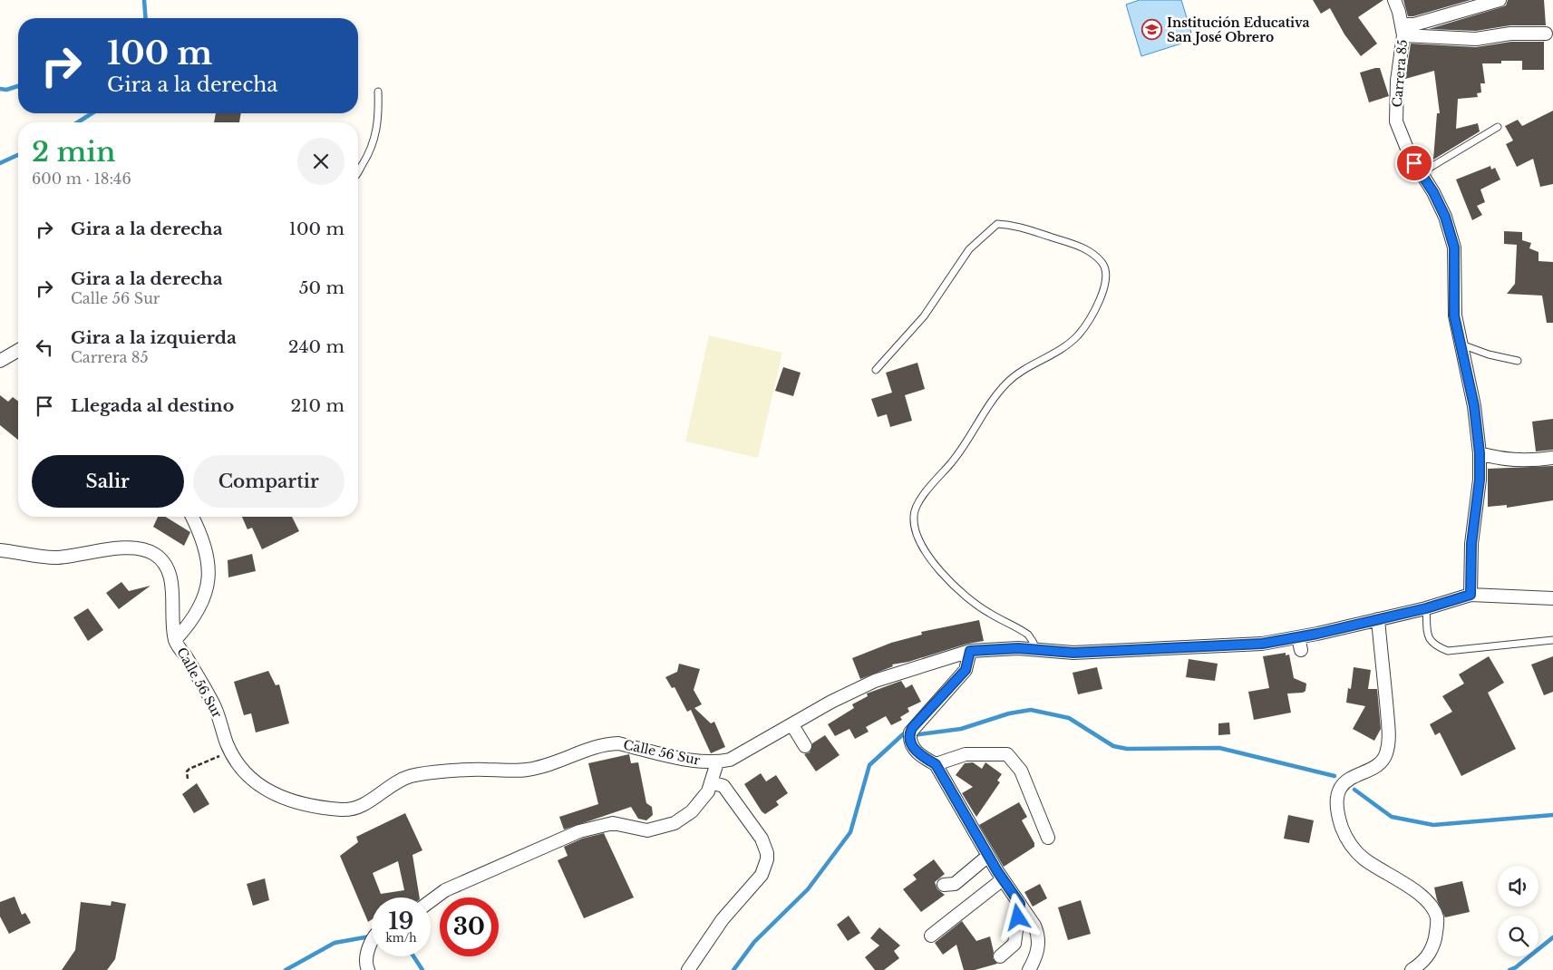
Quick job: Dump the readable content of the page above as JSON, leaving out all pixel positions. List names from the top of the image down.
{
  "streets": {
    "street": ["Carrera 85", "Calle 56 Sur"]
  },
  "crossings": [
    ["Carrera 85", "Calle 56 Sur"]
  ],
  "places": {
    "school or university": ["Institución Educativa San José Obrero"]
  },
  "page": {
    "turn": ["100 m", "Gira a la derecha"],
    "heading": ["2 min", "600 m · 18:46"],
    "list": [
      {
        "name": "Gira a la derecha",
        "value": "100 m"
      },
      {
        "name": "Gira a la derecha",
        "note": "Calle 56 Sur",
        "value": "50 m"
      },
      {
        "name": "Gira a la izquierda",
        "note": "Carrera 85",
        "value": "240 m"
      },
      {
        "name": "Llegada al destino",
        "value": "210 m"
      }
    ],
    "buttons": ["Salir", "Compartir"],
    "speed": "19 km/h",
    "limit": "30"
  }
}
